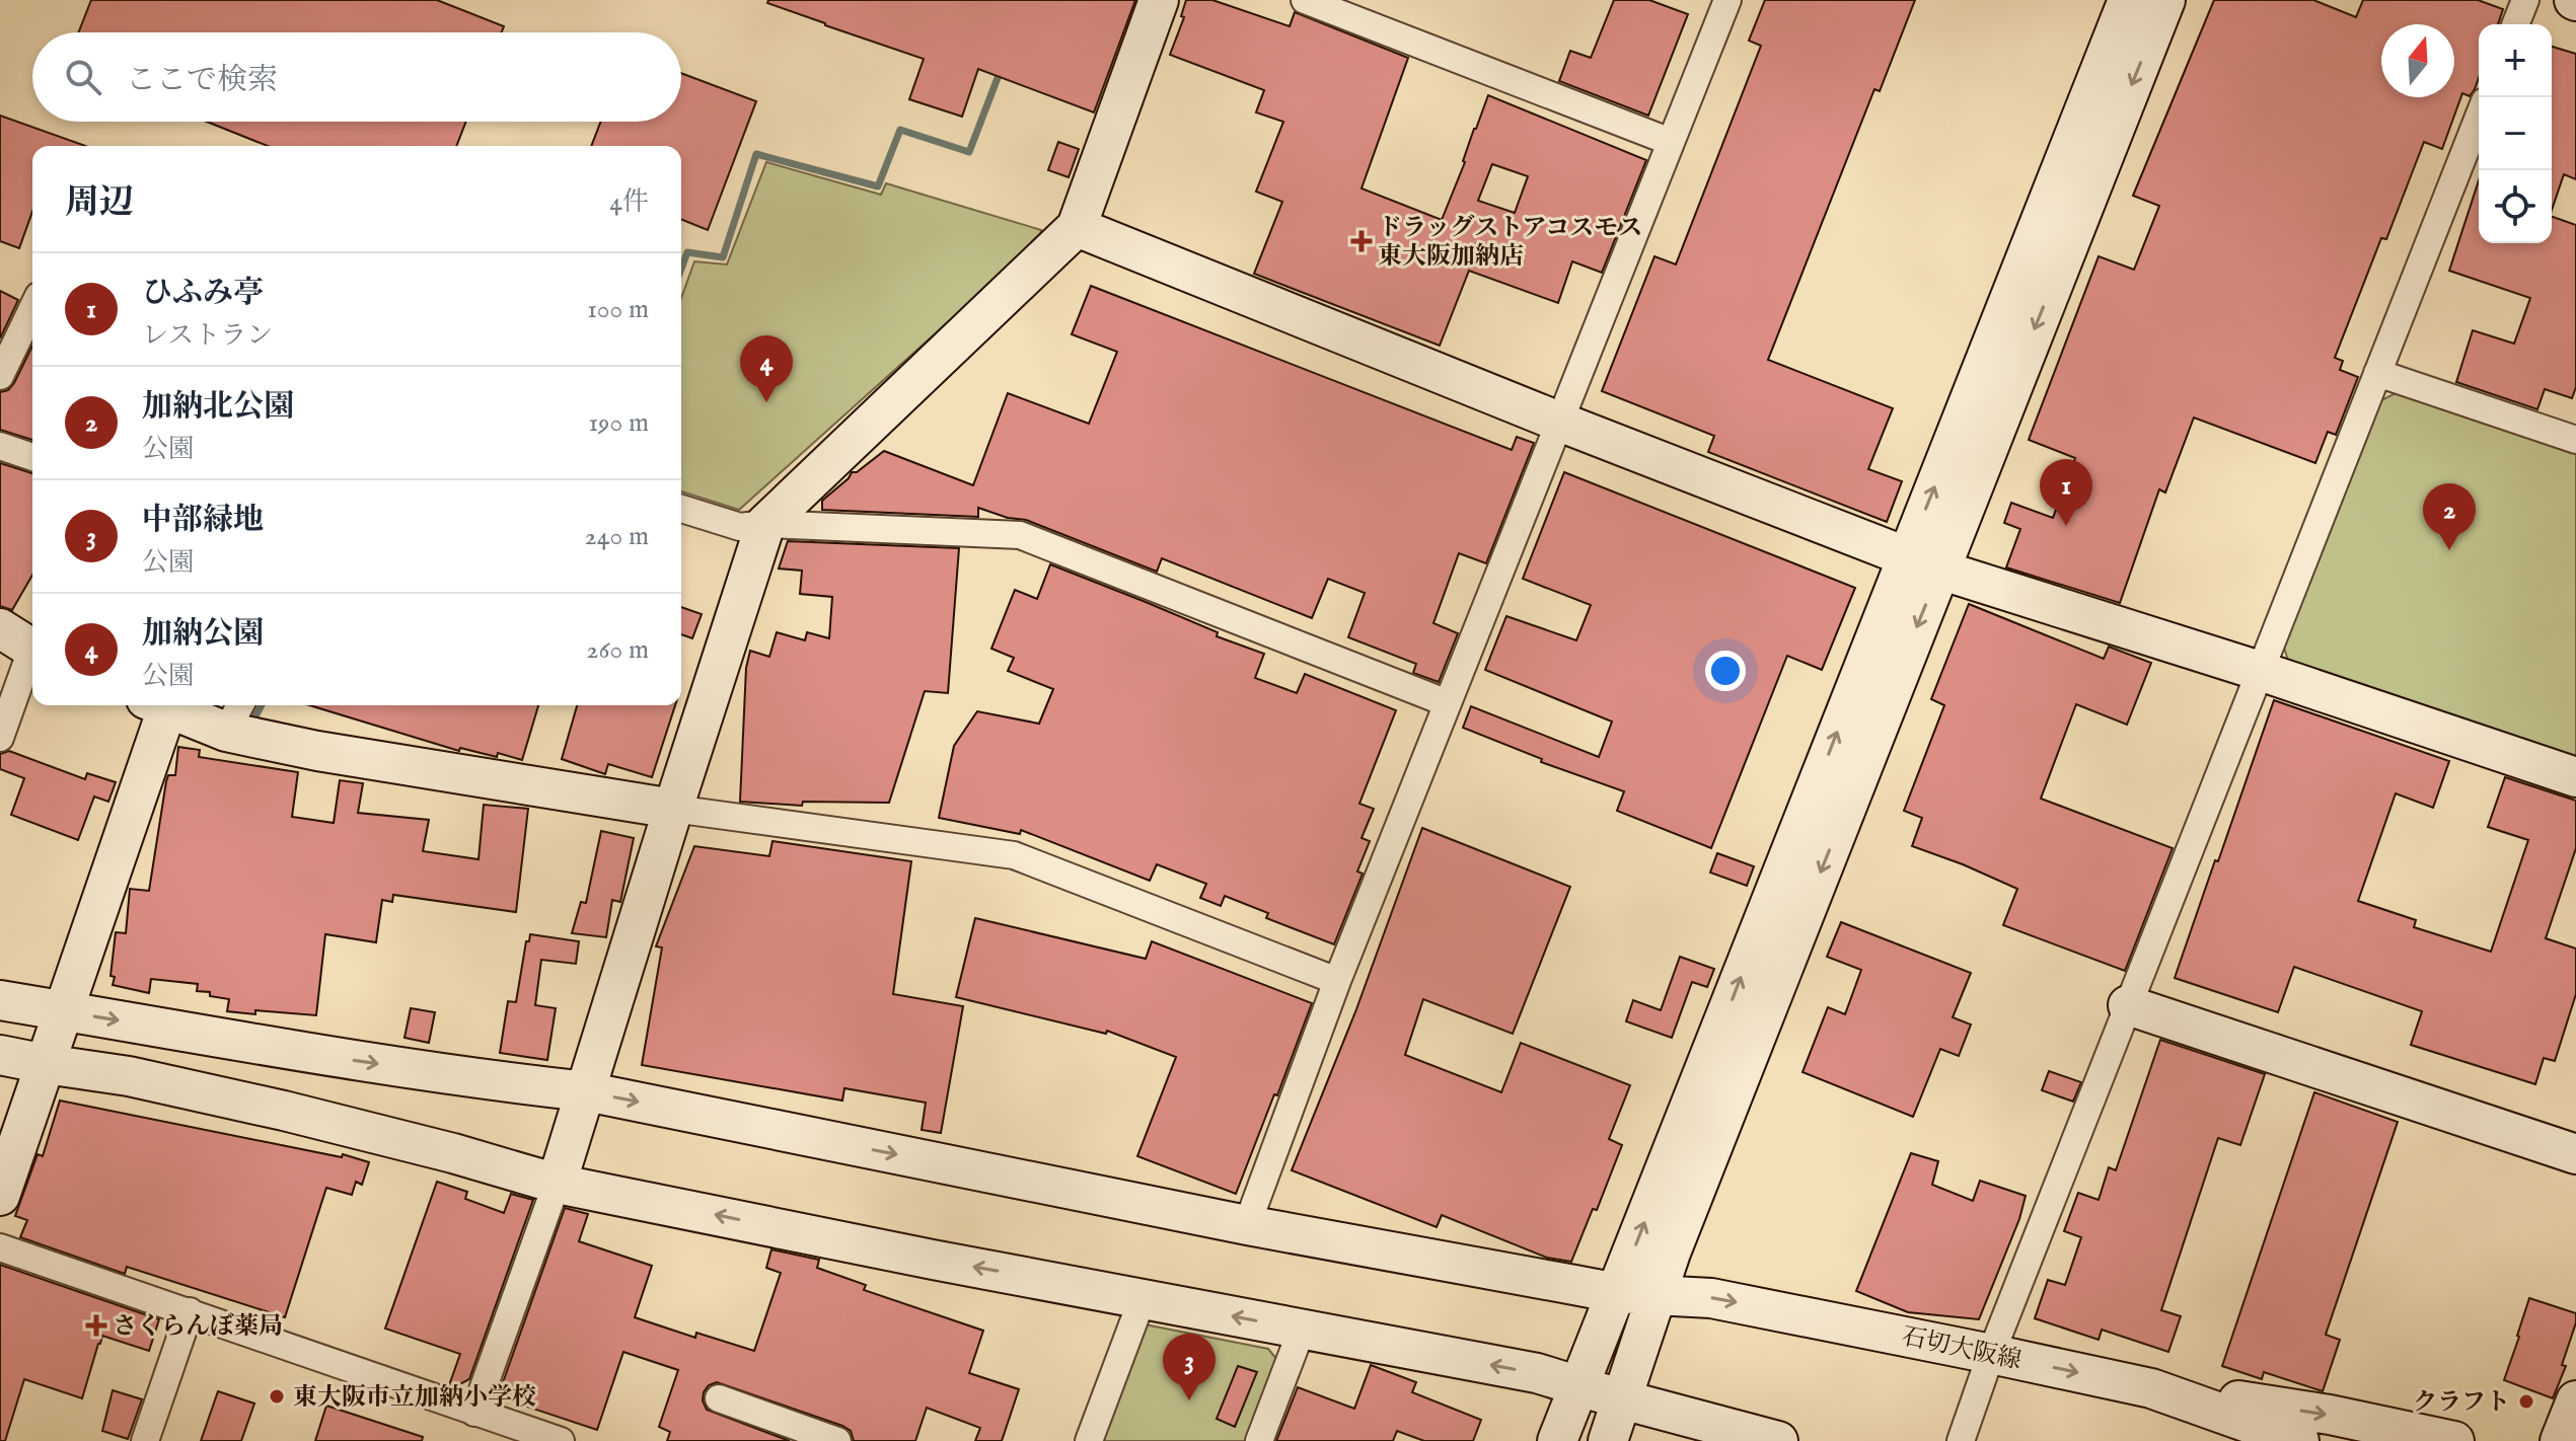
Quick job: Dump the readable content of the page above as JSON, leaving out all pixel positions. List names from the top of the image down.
{
  "streets": {
    "street": ["石切大阪線"]
  },
  "places": {
    "health": ["ドラッグストアコスモス 東大阪加納店", "さくらんぼ薬局"],
    "other": ["東大阪市立加納小学校", "クラフト"]
  },
  "north": "top",
  "page": {
    "map_buttons": ["+", "−"],
    "search": "ここで検索",
    "heading": ["周辺", "4件"],
    "list": [
      {
        "mark": "1",
        "name": "ひふみ亭",
        "note": "レストラン",
        "value": "100 m"
      },
      {
        "mark": "2",
        "name": "加納北公園",
        "note": "公園",
        "value": "190 m"
      },
      {
        "mark": "3",
        "name": "中部緑地",
        "note": "公園",
        "value": "240 m"
      },
      {
        "mark": "4",
        "name": "加納公園",
        "note": "公園",
        "value": "260 m"
      }
    ],
    "pins": [
      "4",
      "1",
      "2",
      "3"
    ]
  }
}
